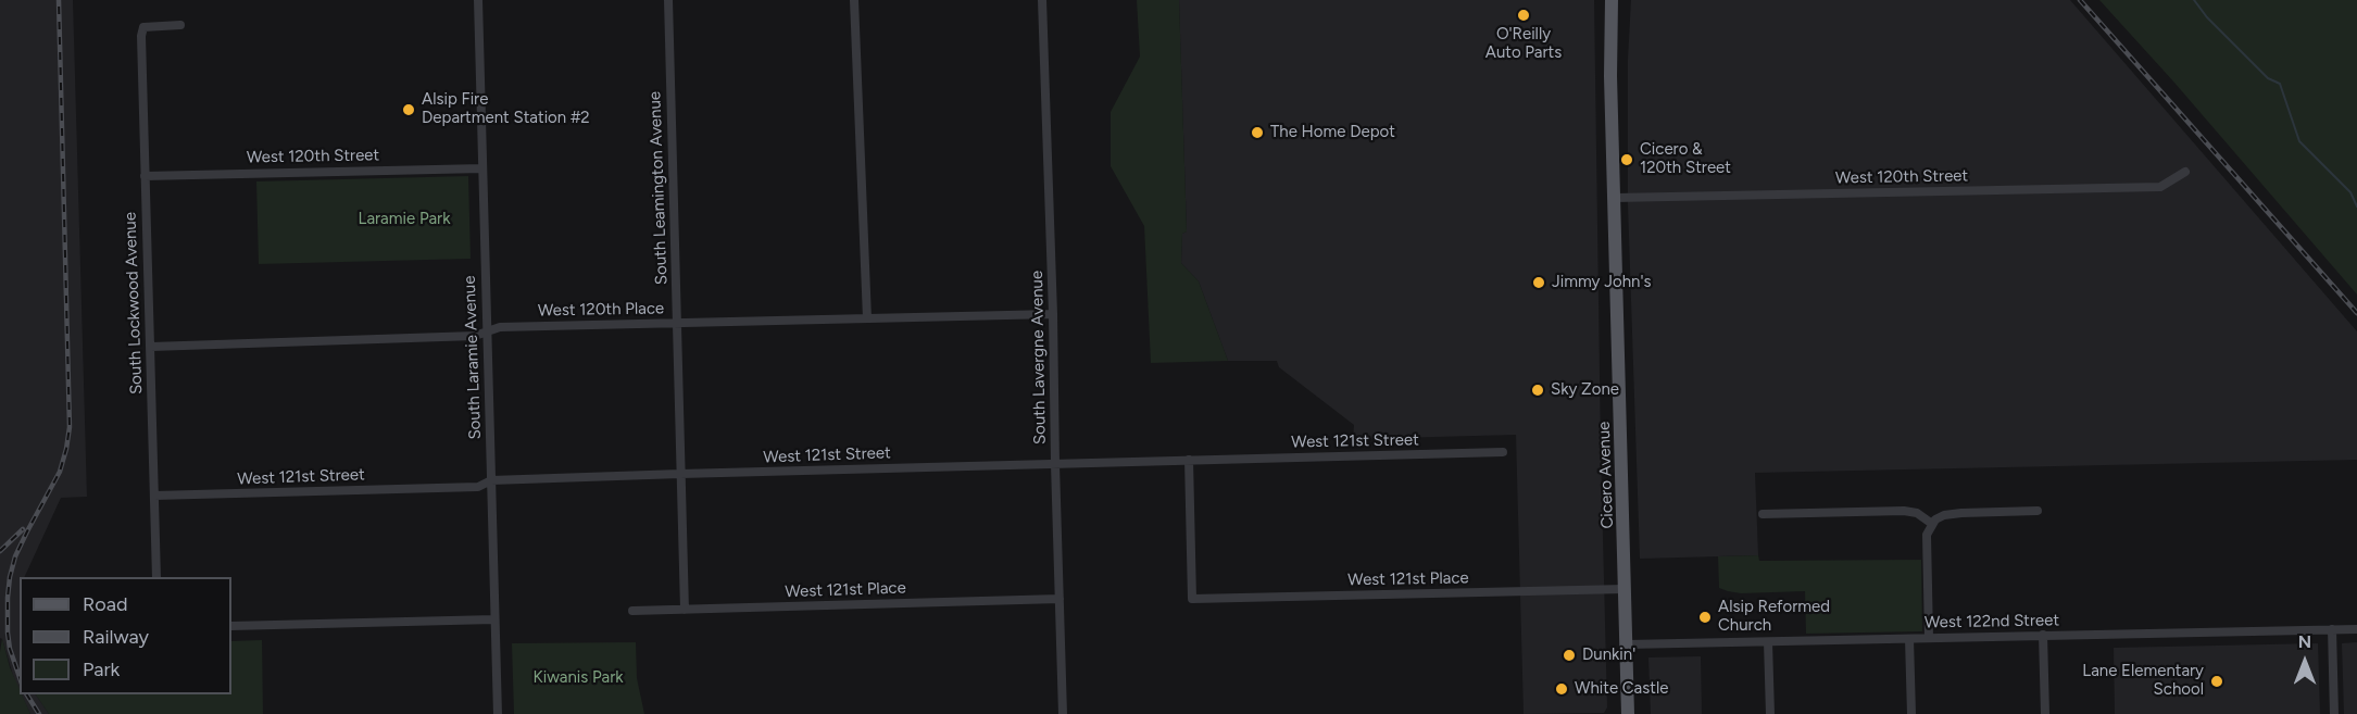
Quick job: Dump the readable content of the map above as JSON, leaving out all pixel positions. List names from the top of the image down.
{
  "streets": {
    "main road": ["Cicero Avenue"],
    "street": [
      "West 120th Street",
      "South Leamington Avenue",
      "South Lockwood Avenue",
      "West 120th Place",
      "South Laramie Avenue",
      "South Lavergne Avenue",
      "West 121st Street",
      "West 121st Place",
      "West 122nd Street"
    ]
  },
  "crossings": [
    ["West 120th Street", "South Lockwood Avenue"],
    ["West 120th Street", "South Laramie Avenue"],
    ["West 120th Street", "Cicero Avenue"],
    ["South Leamington Avenue", "West 120th Place"],
    ["South Leamington Avenue", "West 121st Street"],
    ["South Leamington Avenue", "West 121st Place"],
    ["South Lockwood Avenue", "West 120th Place"],
    ["South Lockwood Avenue", "West 121st Street"],
    ["West 120th Place", "South Laramie Avenue"],
    ["West 120th Place", "South Lavergne Avenue"],
    ["South Laramie Avenue", "West 121st Street"],
    ["South Lavergne Avenue", "West 121st Street"],
    ["South Lavergne Avenue", "West 121st Place"],
    ["West 121st Street", "West 121st Place"],
    ["Cicero Avenue", "West 121st Place"],
    ["Cicero Avenue", "West 122nd Street"]
  ],
  "parks": ["Laramie Park", "Kiwanis Park"],
  "places": [
    "O'Reilly Auto Parts",
    "Alsip Fire Department Station #2",
    "The Home Depot",
    "Cicero & 120th Street",
    "Jimmy John's",
    "Sky Zone",
    "Alsip Reformed Church",
    "Dunkin'",
    "Lane Elementary School",
    "White Castle"
  ],
  "legend": ["Road", "Railway", "Park"],
  "north": "top"
}
